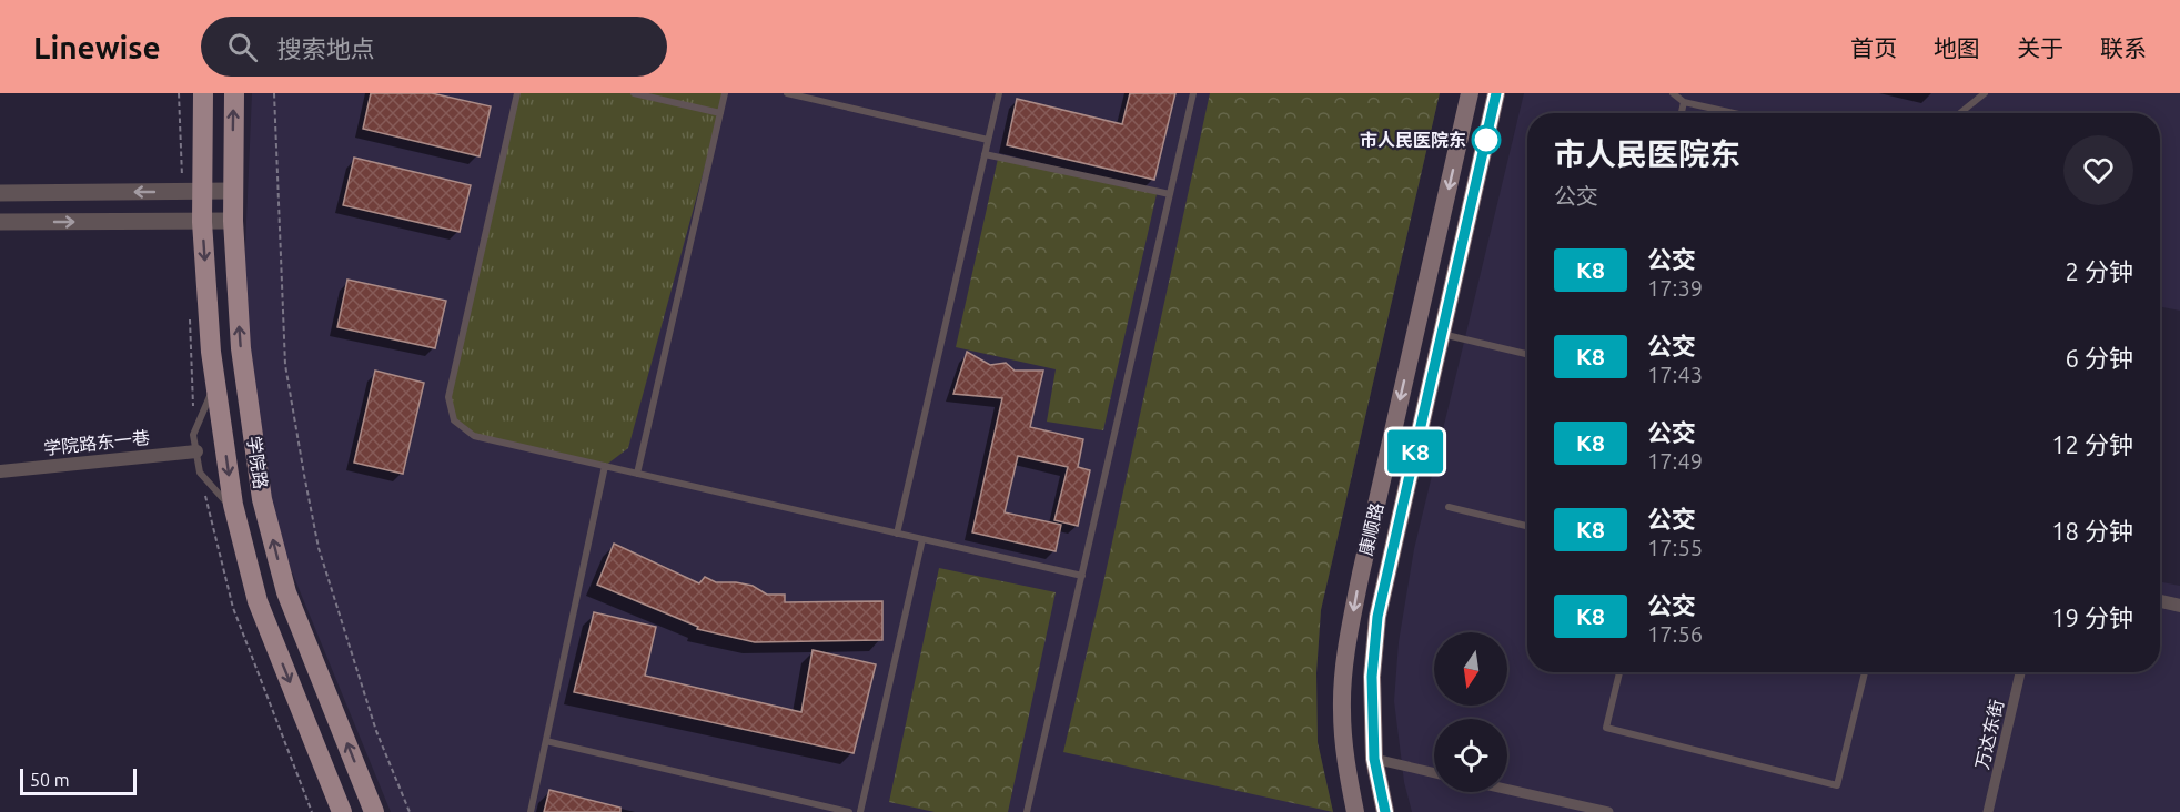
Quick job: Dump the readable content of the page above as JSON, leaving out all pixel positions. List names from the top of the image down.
{
  "streets": {
    "main road": ["学院路", "康顺路"],
    "street": ["学院路东一巷", "万达东街"]
  },
  "places": ["市人民医院东"],
  "lines": ["bus line K8"],
  "scale_bar": "50 m",
  "north": "bottom",
  "page": {
    "header": "Linewise",
    "search": "搜索地点",
    "nav": [
      "首页",
      "地图",
      "关于",
      "联系"
    ],
    "on_map": "K8",
    "heading": ["市人民医院东", "公交"],
    "list": [
      {
        "mark": "K8",
        "name": "公交",
        "note": "17:39",
        "value": "2 分钟"
      },
      {
        "mark": "K8",
        "name": "公交",
        "note": "17:43",
        "value": "6 分钟"
      },
      {
        "mark": "K8",
        "name": "公交",
        "note": "17:49",
        "value": "12 分钟"
      },
      {
        "mark": "K8",
        "name": "公交",
        "note": "17:55",
        "value": "18 分钟"
      },
      {
        "mark": "K8",
        "name": "公交",
        "note": "17:56",
        "value": "19 分钟"
      }
    ],
    "scale": "50 m"
  }
}
